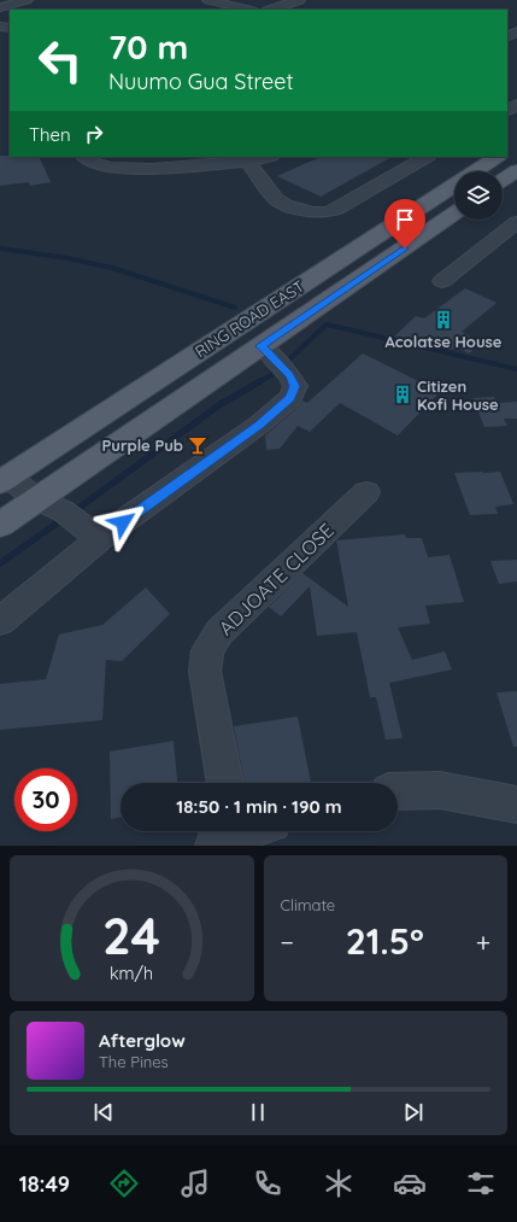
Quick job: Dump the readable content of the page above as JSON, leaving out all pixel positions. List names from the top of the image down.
{
  "streets": {
    "main road": ["RING ROAD EAST"],
    "street": ["ADJOATE CLOSE"]
  },
  "places": {
    "building": ["Acolatse House", "Citizen Kofi House"],
    "bar": ["Purple Pub"]
  },
  "page": {
    "turn": ["70 m", "Nuumo Gua Street"],
    "then": "Then",
    "limit": "30",
    "trip": "18:50 · 1 min · 190 m",
    "tile": "Climate",
    "heat": ["−", "21.5°", "+"],
    "song": ["Afterglow", "The Pines"],
    "tabs": "18:49",
    "gauge": ["24", "km/h"]
  }
}
